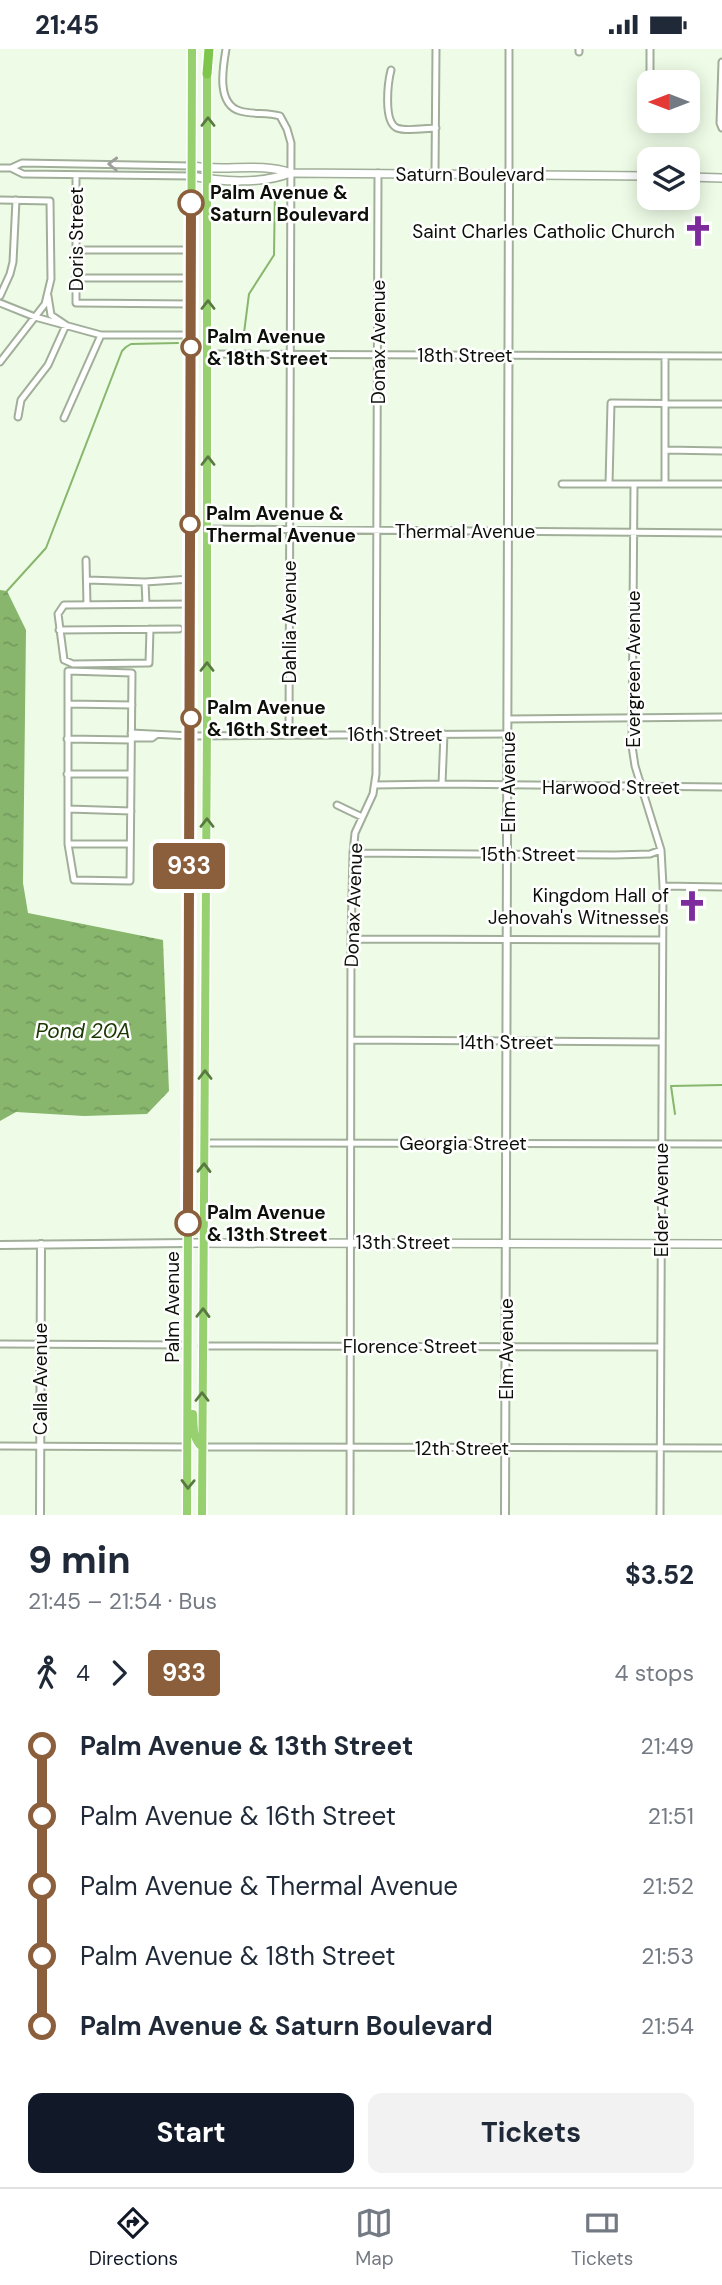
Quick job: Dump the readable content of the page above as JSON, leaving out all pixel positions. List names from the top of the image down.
{
  "streets": {
    "highway": ["Palm Avenue"],
    "main road": ["Saturn Boulevard", "13th Street"],
    "street": [
      "Doris Street",
      "Donax Avenue",
      "18th Street",
      "Thermal Avenue",
      "Dahlia Avenue",
      "Evergreen Avenue",
      "16th Street",
      "Elm Avenue",
      "Harwood Street",
      "15th Street",
      "14th Street",
      "Georgia Street",
      "Elder Avenue",
      "Florence Street",
      "Calla Avenue",
      "12th Street"
    ]
  },
  "crossings": [
    ["Saturn Boulevard", "Doris Street"],
    ["Saturn Boulevard", "Donax Avenue"],
    ["Saturn Boulevard", "Dahlia Avenue"],
    ["Saturn Boulevard", "Elm Avenue"],
    ["Saturn Boulevard", "Palm Avenue"],
    ["Doris Street", "Palm Avenue"],
    ["Donax Avenue", "18th Street"],
    ["Donax Avenue", "Thermal Avenue"],
    ["Donax Avenue", "16th Street"],
    ["Donax Avenue", "Harwood Street"],
    ["Donax Avenue", "15th Street"],
    ["Donax Avenue", "14th Street"],
    ["Donax Avenue", "Georgia Street"],
    ["Donax Avenue", "13th Street"],
    ["Donax Avenue", "Florence Street"],
    ["Donax Avenue", "12th Street"],
    ["18th Street", "Dahlia Avenue"],
    ["18th Street", "Elm Avenue"],
    ["18th Street", "Palm Avenue"],
    ["Thermal Avenue", "Dahlia Avenue"],
    ["Thermal Avenue", "Evergreen Avenue"],
    ["Thermal Avenue", "Elm Avenue"],
    ["Thermal Avenue", "Palm Avenue"],
    ["Dahlia Avenue", "16th Street"],
    ["Evergreen Avenue", "Harwood Street"],
    ["Evergreen Avenue", "15th Street"],
    ["Evergreen Avenue", "Elder Avenue"],
    ["16th Street", "Elm Avenue"],
    ["16th Street", "Palm Avenue"],
    ["Elm Avenue", "Harwood Street"],
    ["Elm Avenue", "15th Street"],
    ["Elm Avenue", "14th Street"],
    ["Elm Avenue", "Georgia Street"],
    ["Elm Avenue", "13th Street"],
    ["Elm Avenue", "Florence Street"],
    ["Elm Avenue", "12th Street"],
    ["14th Street", "Elder Avenue"],
    ["Georgia Street", "Elder Avenue"],
    ["Georgia Street", "Palm Avenue"],
    ["Elder Avenue", "13th Street"],
    ["Elder Avenue", "Florence Street"],
    ["Elder Avenue", "12th Street"],
    ["13th Street", "Palm Avenue"],
    ["13th Street", "Calla Avenue"],
    ["Palm Avenue", "Florence Street"],
    ["Palm Avenue", "12th Street"]
  ],
  "water": ["Pond 20A"],
  "places": {
    "other": [
      "Palm Avenue & Saturn Boulevard",
      "Palm Avenue & 18th Street",
      "Palm Avenue & Thermal Avenue",
      "Palm Avenue & 16th Street",
      "Palm Avenue & 13th Street"
    ],
    "church": ["Saint Charles Catholic Church", "Kingdom Hall of Jehovah's Witnesses"]
  },
  "lines": ["bus line 933"],
  "north": "left",
  "page": {
    "status": "21:45",
    "on_map": "933",
    "heading": ["9 min", "21:45 – 21:54 · Bus", "$3.52"],
    "legs": ["4", "933", "4 stops"],
    "list": [
      {
        "name": "Palm Avenue & 13th Street",
        "value": "21:49"
      },
      {
        "name": "Palm Avenue & 16th Street",
        "value": "21:51"
      },
      {
        "name": "Palm Avenue & Thermal Avenue",
        "value": "21:52"
      },
      {
        "name": "Palm Avenue & 18th Street",
        "value": "21:53"
      },
      {
        "name": "Palm Avenue & Saturn Boulevard",
        "value": "21:54"
      }
    ],
    "buttons": ["Start", "Tickets"],
    "tabs": ["Directions", "Map", "Tickets"]
  }
}
